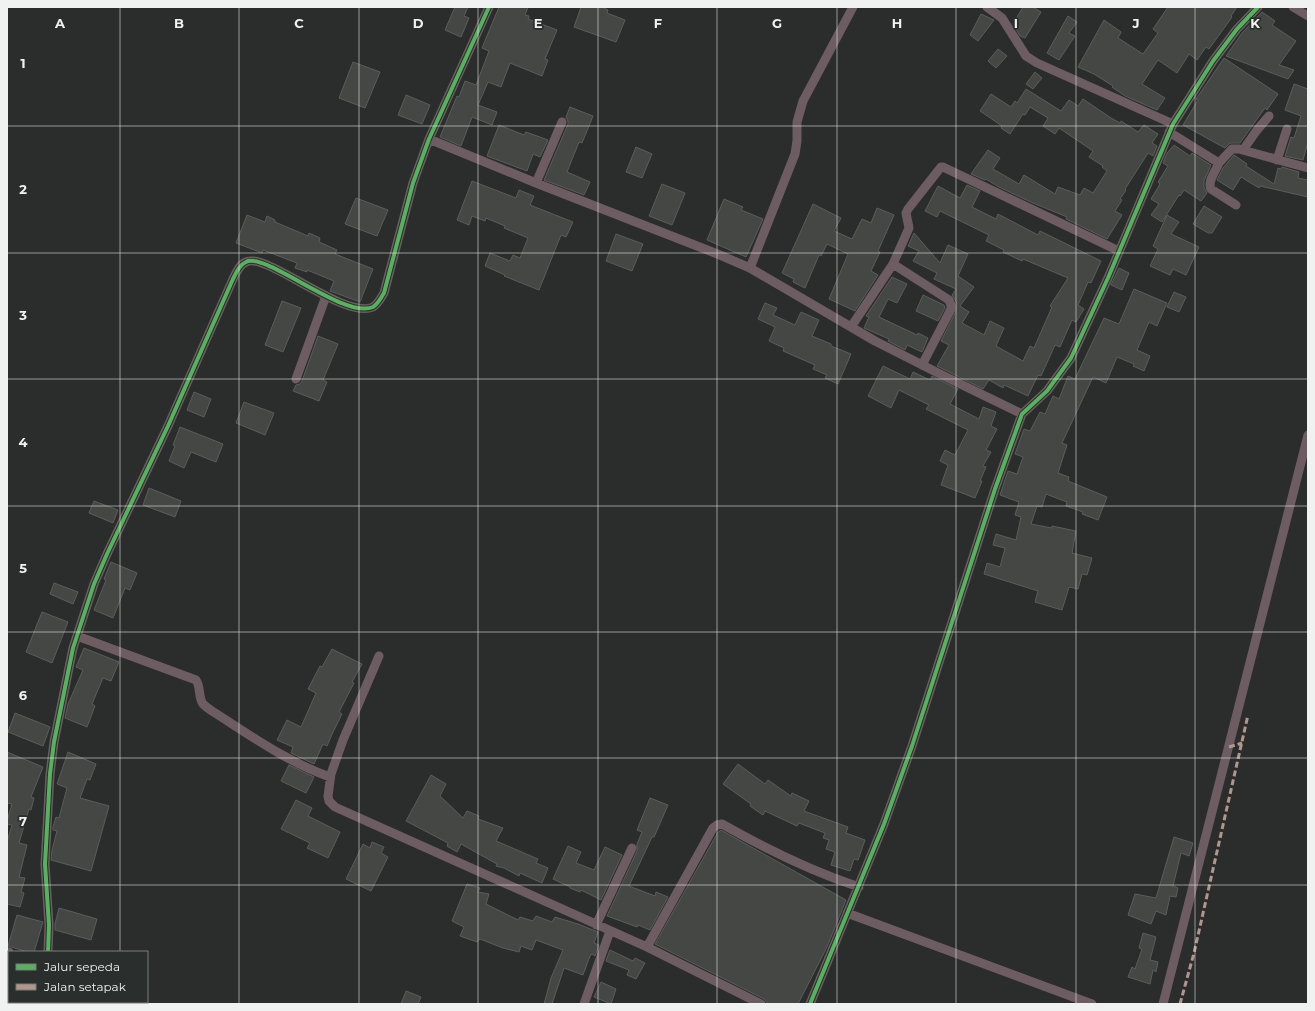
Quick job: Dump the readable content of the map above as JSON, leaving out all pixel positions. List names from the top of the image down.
{
  "legend": ["Jalur sepeda", "Jalan setapak"],
  "grid": {
    "columns": [
      "A",
      "B",
      "C",
      "D",
      "E",
      "F",
      "G",
      "H",
      "I",
      "J",
      "K"
    ],
    "rows": [
      "1",
      "2",
      "3",
      "4",
      "5",
      "6",
      "7"
    ]
  }
}
